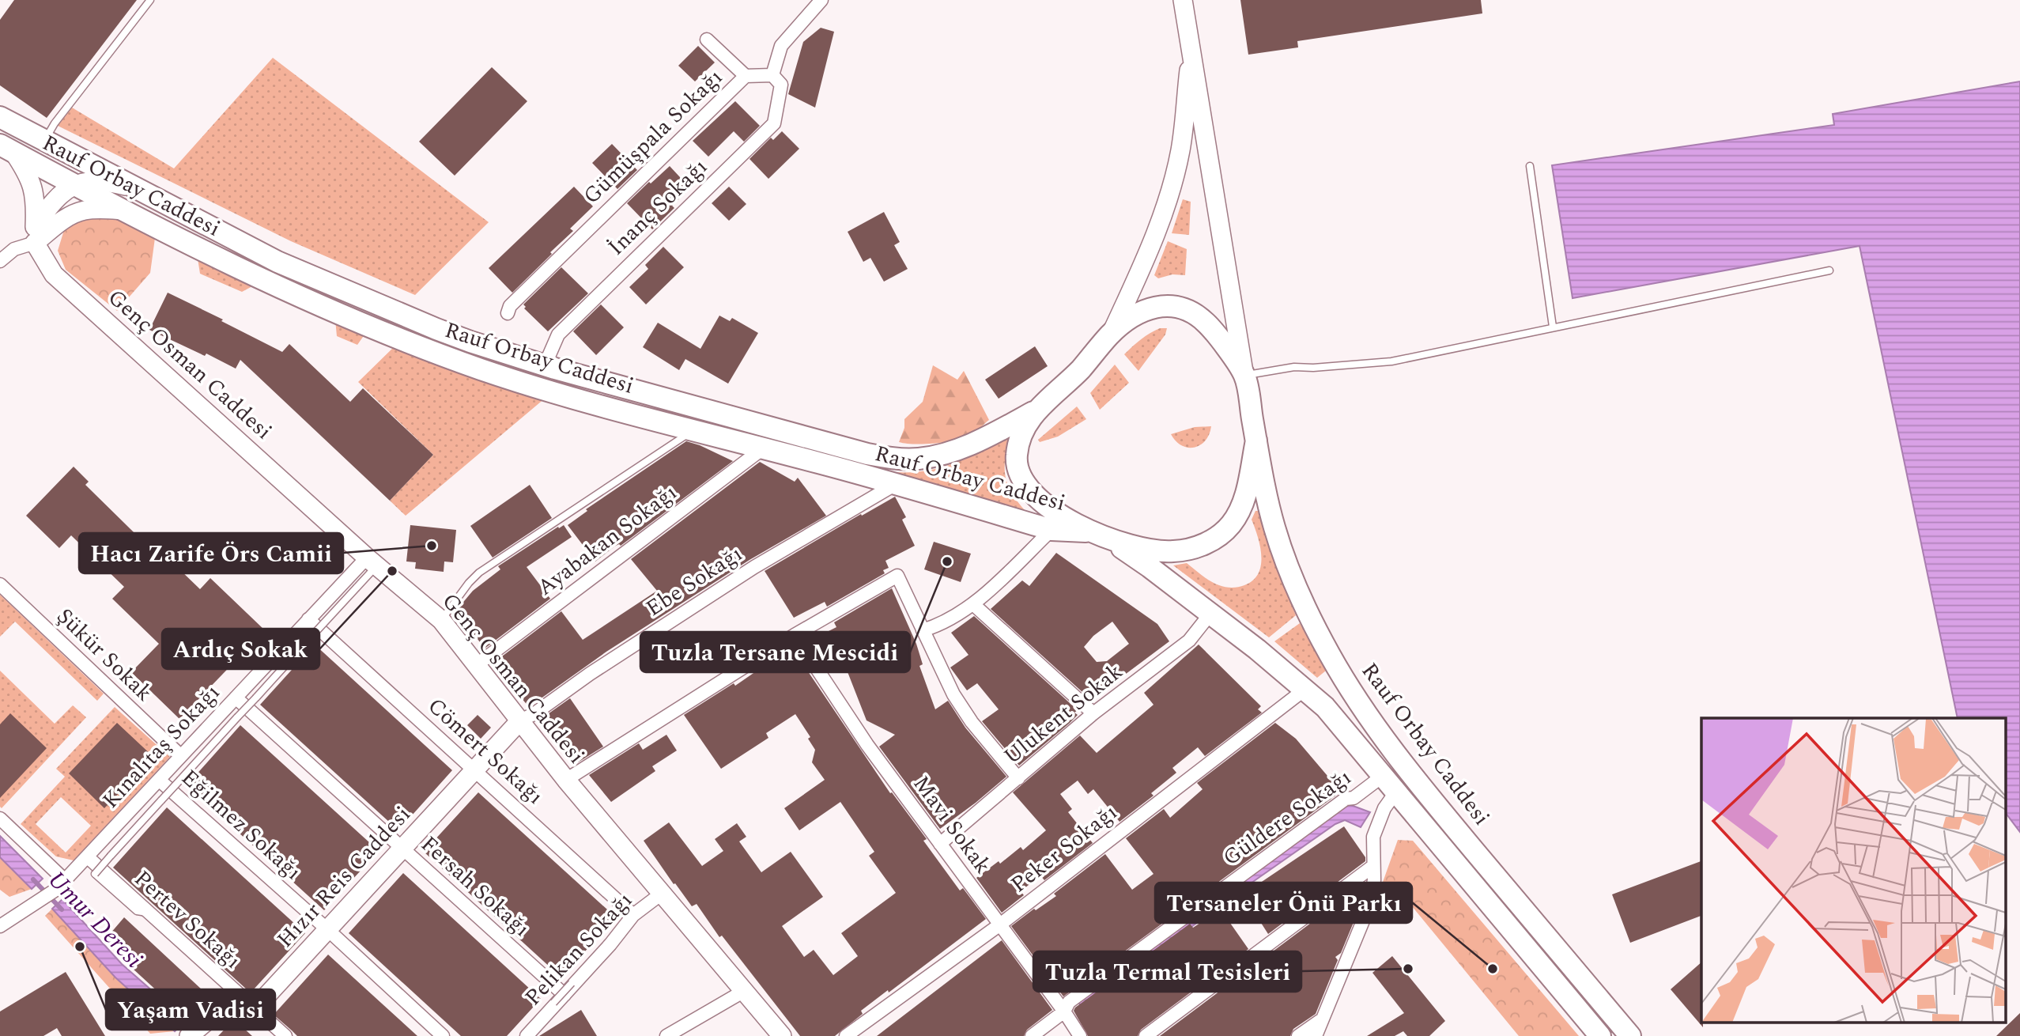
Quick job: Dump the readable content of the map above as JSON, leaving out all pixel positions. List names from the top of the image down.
{
  "streets": {
    "main road": ["Rauf Orbay Caddesi"],
    "street": [
      "Gümüşpala Sokağı",
      "İnanç Sokağı",
      "Genç Osman Caddesi",
      "Ayabakan Sokağı",
      "Ebe Sokağı",
      "Şükür Sokak",
      "Ulukent Sokak",
      "Kınalıtaş Sokağı",
      "Cömert Sokağı",
      "Güldere Sokağı",
      "Eğilmez Sokağı",
      "Mavi Sokak",
      "Peker Sokağı",
      "Hızır Reis Caddesi",
      "Fersah Sokağı",
      "Pertev Sokağı",
      "Pelikan Sokağı"
    ]
  },
  "crossings": [
    ["Gümüşpala Sokağı", "İnanç Sokağı"],
    ["Rauf Orbay Caddesi", "İnanç Sokağı"],
    ["Rauf Orbay Caddesi", "Ayabakan Sokağı"],
    ["Rauf Orbay Caddesi", "Ebe Sokağı"],
    ["Rauf Orbay Caddesi", "Ulukent Sokak"],
    ["Rauf Orbay Caddesi", "Güldere Sokağı"],
    ["Rauf Orbay Caddesi", "Peker Sokağı"],
    ["Genç Osman Caddesi", "Ayabakan Sokağı"],
    ["Genç Osman Caddesi", "Ebe Sokağı"],
    ["Genç Osman Caddesi", "Kınalıtaş Sokağı"],
    ["Genç Osman Caddesi", "Hızır Reis Caddesi"],
    ["Genç Osman Caddesi", "Pelikan Sokağı"],
    ["Ebe Sokağı", "Hızır Reis Caddesi"],
    ["Şükür Sokak", "Kınalıtaş Sokağı"],
    ["Ulukent Sokak", "Mavi Sokak"],
    ["Kınalıtaş Sokağı", "Cömert Sokağı"],
    ["Kınalıtaş Sokağı", "Eğilmez Sokağı"],
    ["Kınalıtaş Sokağı", "Fersah Sokağı"],
    ["Kınalıtaş Sokağı", "Pertev Sokağı"],
    ["Cömert Sokağı", "Hızır Reis Caddesi"],
    ["Cömert Sokağı", "Pelikan Sokağı"],
    ["Güldere Sokağı", "Mavi Sokak"],
    ["Eğilmez Sokağı", "Hızır Reis Caddesi"],
    ["Mavi Sokak", "Peker Sokağı"],
    ["Hızır Reis Caddesi", "Fersah Sokağı"],
    ["Hızır Reis Caddesi", "Pertev Sokağı"],
    ["Fersah Sokağı", "Pelikan Sokağı"]
  ],
  "water": ["Umur Deresi"],
  "places": [
    "Hacı Zarife Örs Camii",
    "Tuzla Tersane Mescidi",
    "Ardıç Sokak",
    "Yaşam Vadisi",
    "Tuzla Termal Tesisleri",
    "Tersaneler Önü Parkı"
  ]
}
